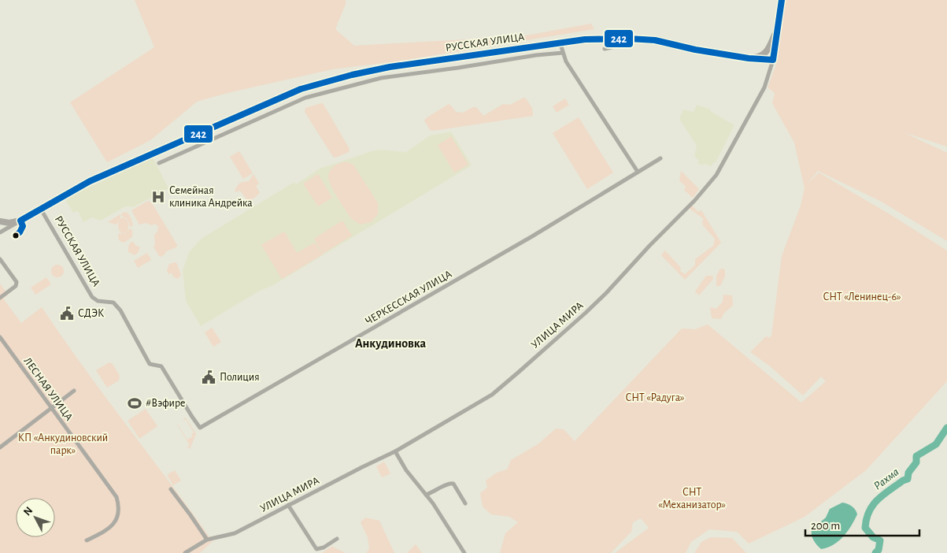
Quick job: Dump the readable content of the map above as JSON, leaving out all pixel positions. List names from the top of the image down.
{
  "streets": {
    "street": [
      "РУССКАЯ УЛИЦА",
      "ЧЕРКЕССКАЯ УЛИЦА",
      "УЛИЦА МИРА",
      "ЛЕСНАЯ УЛИЦА"
    ]
  },
  "crossings": [
    ["РУССКАЯ УЛИЦА", "ЧЕРКЕССКАЯ УЛИЦА"],
    ["РУССКАЯ УЛИЦА", "УЛИЦА МИРА"]
  ],
  "districts": ["Анкудиновка"],
  "water": ["Рахма"],
  "parks": [
    "СНТ «Ленинец-6»",
    "СНТ «Радуга»",
    "КП «Анкудиновский парк»",
    "СНТ «Механизатор»"
  ],
  "places": {
    "hospital": ["Семейная клиника Андрейка"],
    "public building": ["СДЭК", "Полиция"],
    "sports": ["#Вэфире"]
  },
  "lines": ["transit line 242"],
  "scale_bar": "200 m",
  "north": "top left"
}
